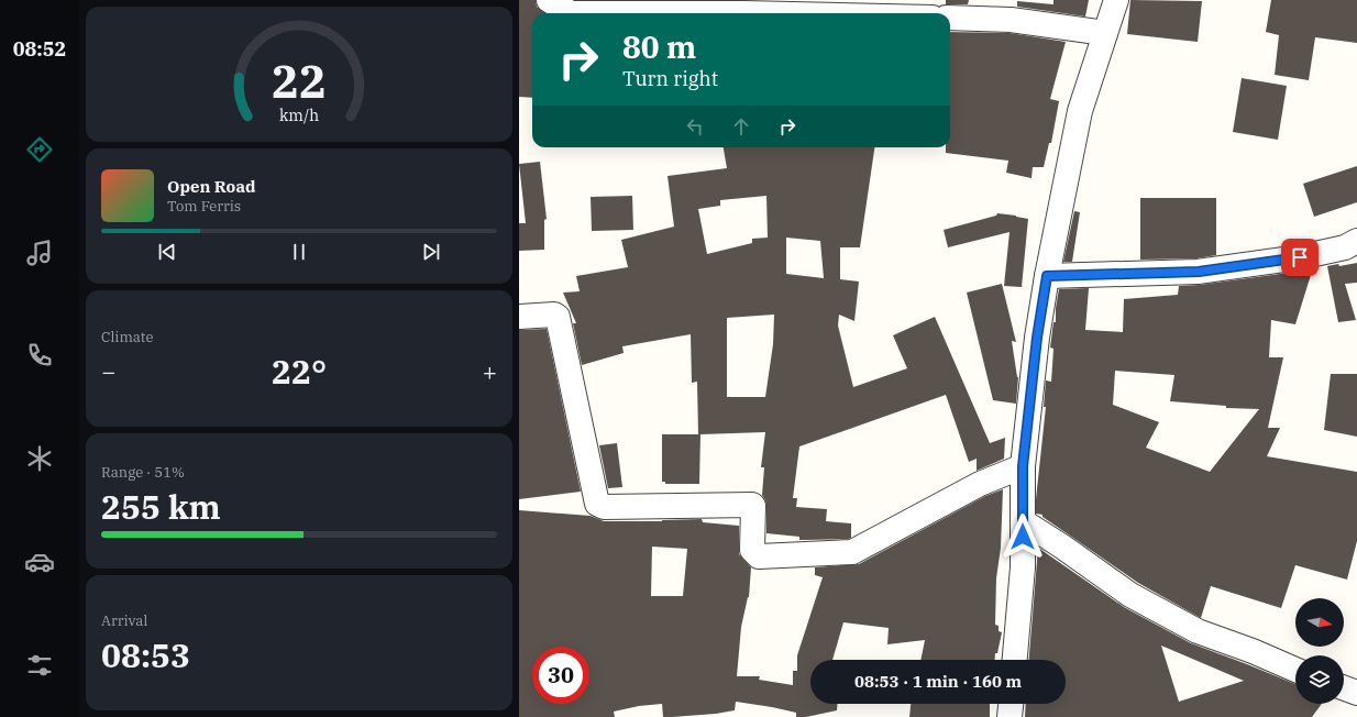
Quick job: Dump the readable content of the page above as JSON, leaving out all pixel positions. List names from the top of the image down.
{
  "north": "right",
  "page": {
    "tabs": "08:52",
    "turn": ["80 m", "Turn right"],
    "song": ["Open Road", "Tom Ferris"],
    "tile": [
      "Climate",
      ["Range · 51%", "255 km"],
      ["Arrival", "08:53"]
    ],
    "heat": ["−", "22°", "+"],
    "limit": "30",
    "trip": "08:53 · 1 min · 160 m",
    "gauge": ["22", "km/h"]
  }
}
